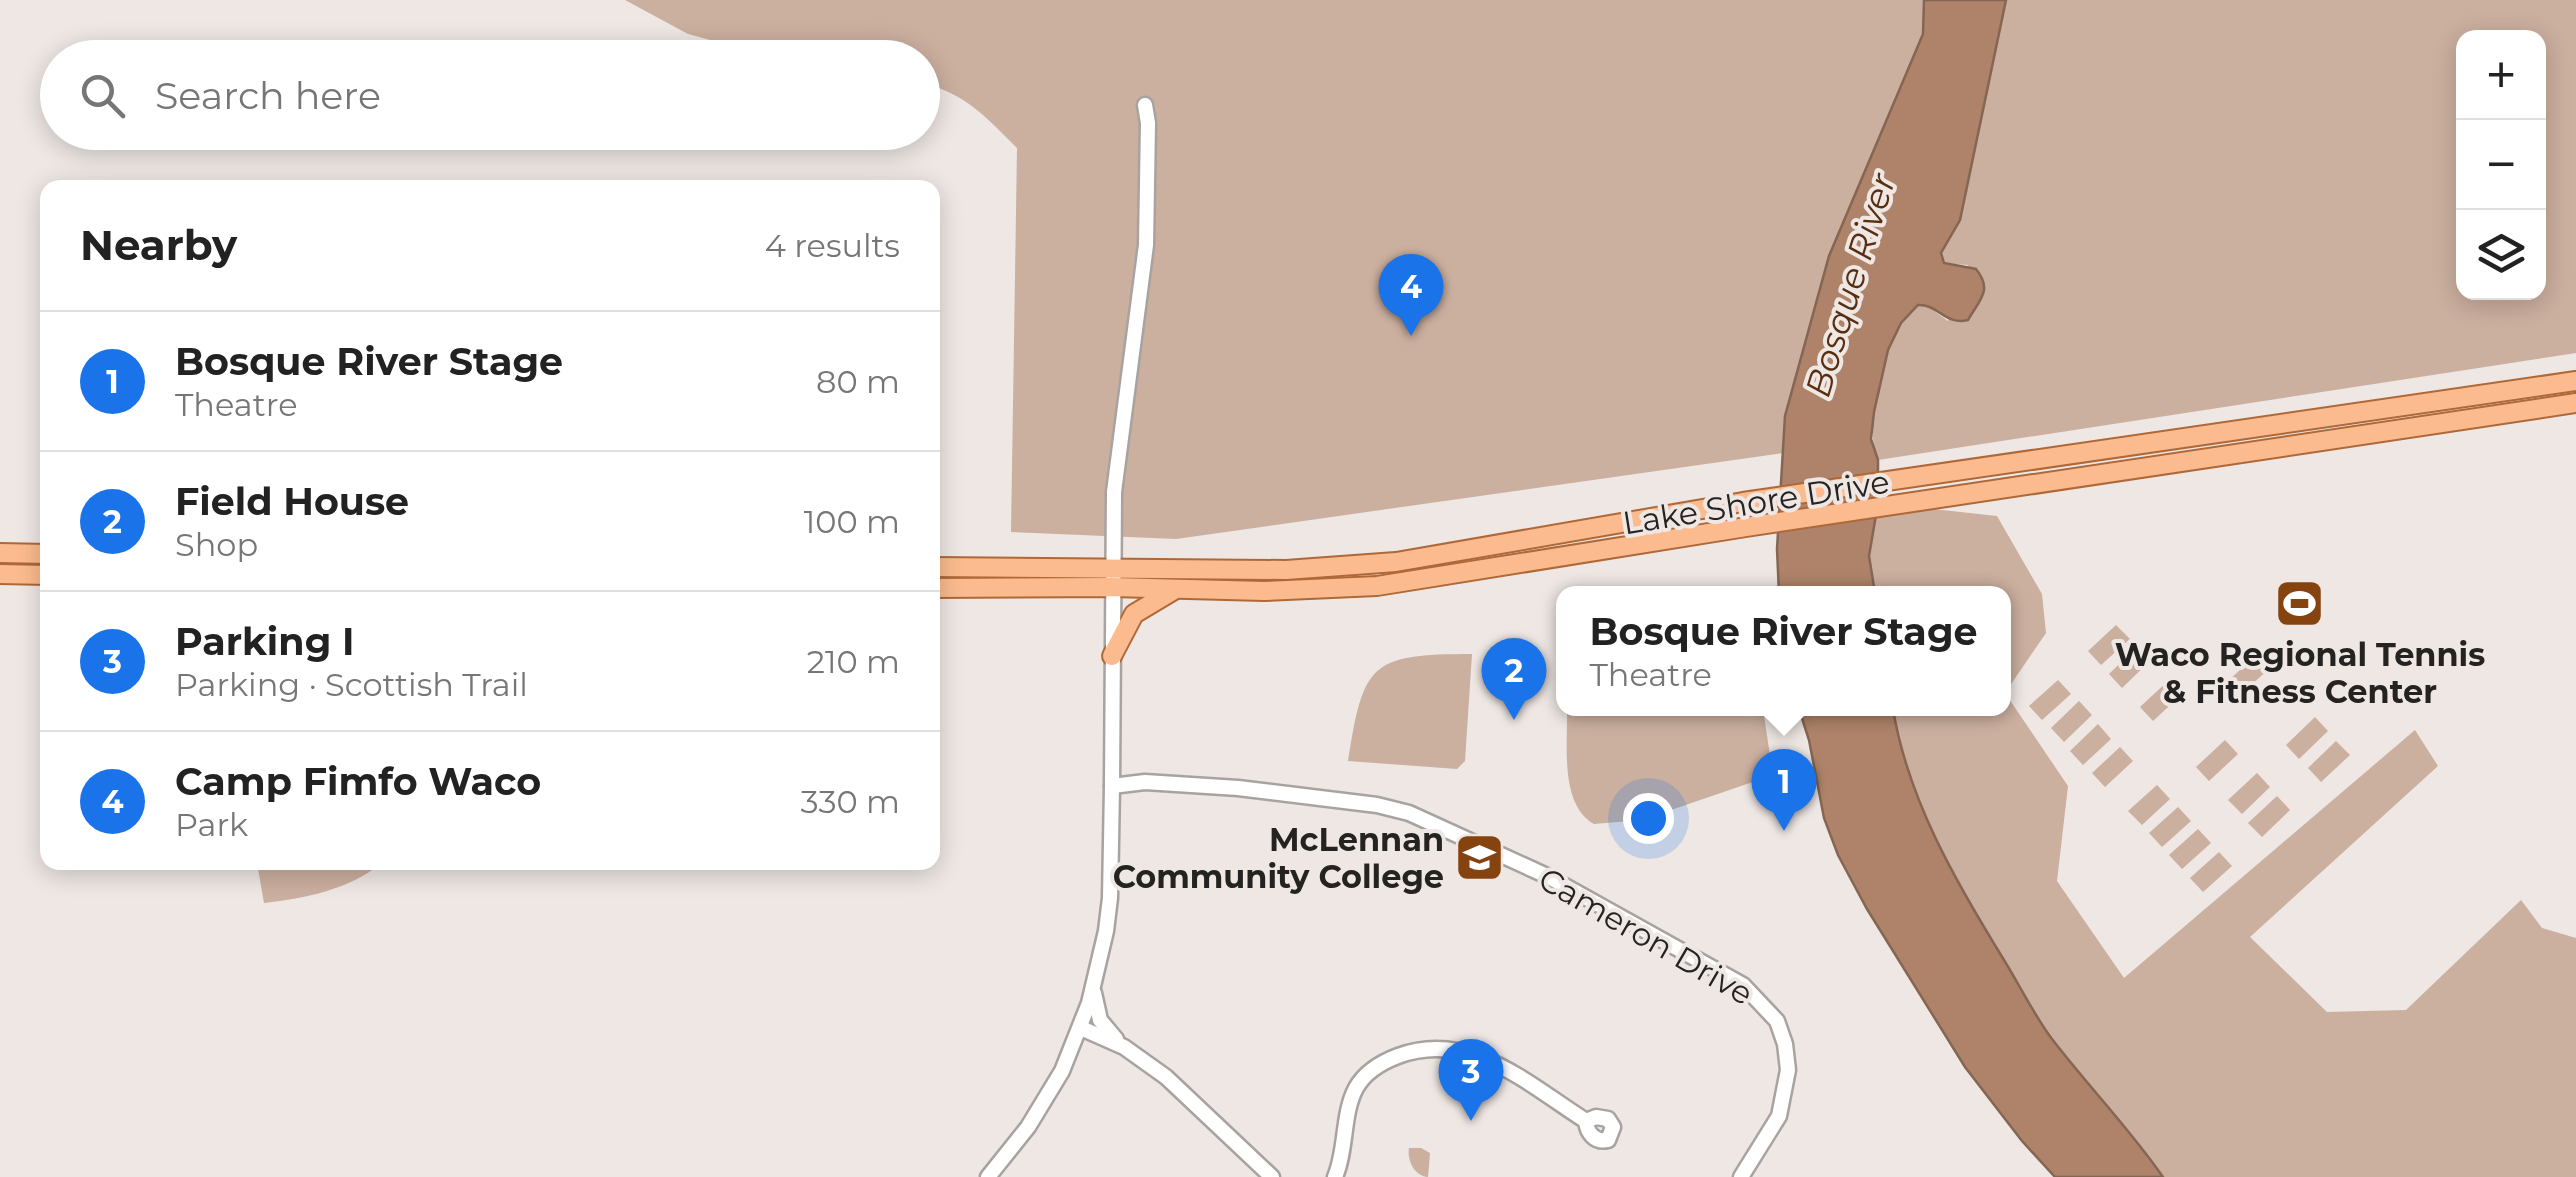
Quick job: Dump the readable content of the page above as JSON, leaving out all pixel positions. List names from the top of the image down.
{
  "streets": {
    "main road": ["Lake Shore Drive"],
    "street": ["Cameron Drive"]
  },
  "water": ["Bosque River"],
  "places": {
    "sports": ["Waco Regional Tennis & Fitness Center"],
    "school or university": ["McLennan Community College"]
  },
  "page": {
    "map_buttons": ["+", "−"],
    "search": "Search here",
    "heading": ["Nearby", "4 results"],
    "pins": [
      "4",
      "2",
      "1",
      "3"
    ],
    "list": [
      {
        "mark": "1",
        "name": "Bosque River Stage",
        "note": "Theatre",
        "value": "80 m"
      },
      {
        "mark": "2",
        "name": "Field House",
        "note": "Shop",
        "value": "100 m"
      },
      {
        "mark": "3",
        "name": "Parking I",
        "note": "Parking · Scottish Trail",
        "value": "210 m"
      },
      {
        "mark": "4",
        "name": "Camp Fimfo Waco",
        "note": "Park",
        "value": "330 m"
      }
    ],
    "popup": ["Bosque River Stage", "Theatre"]
  }
}
